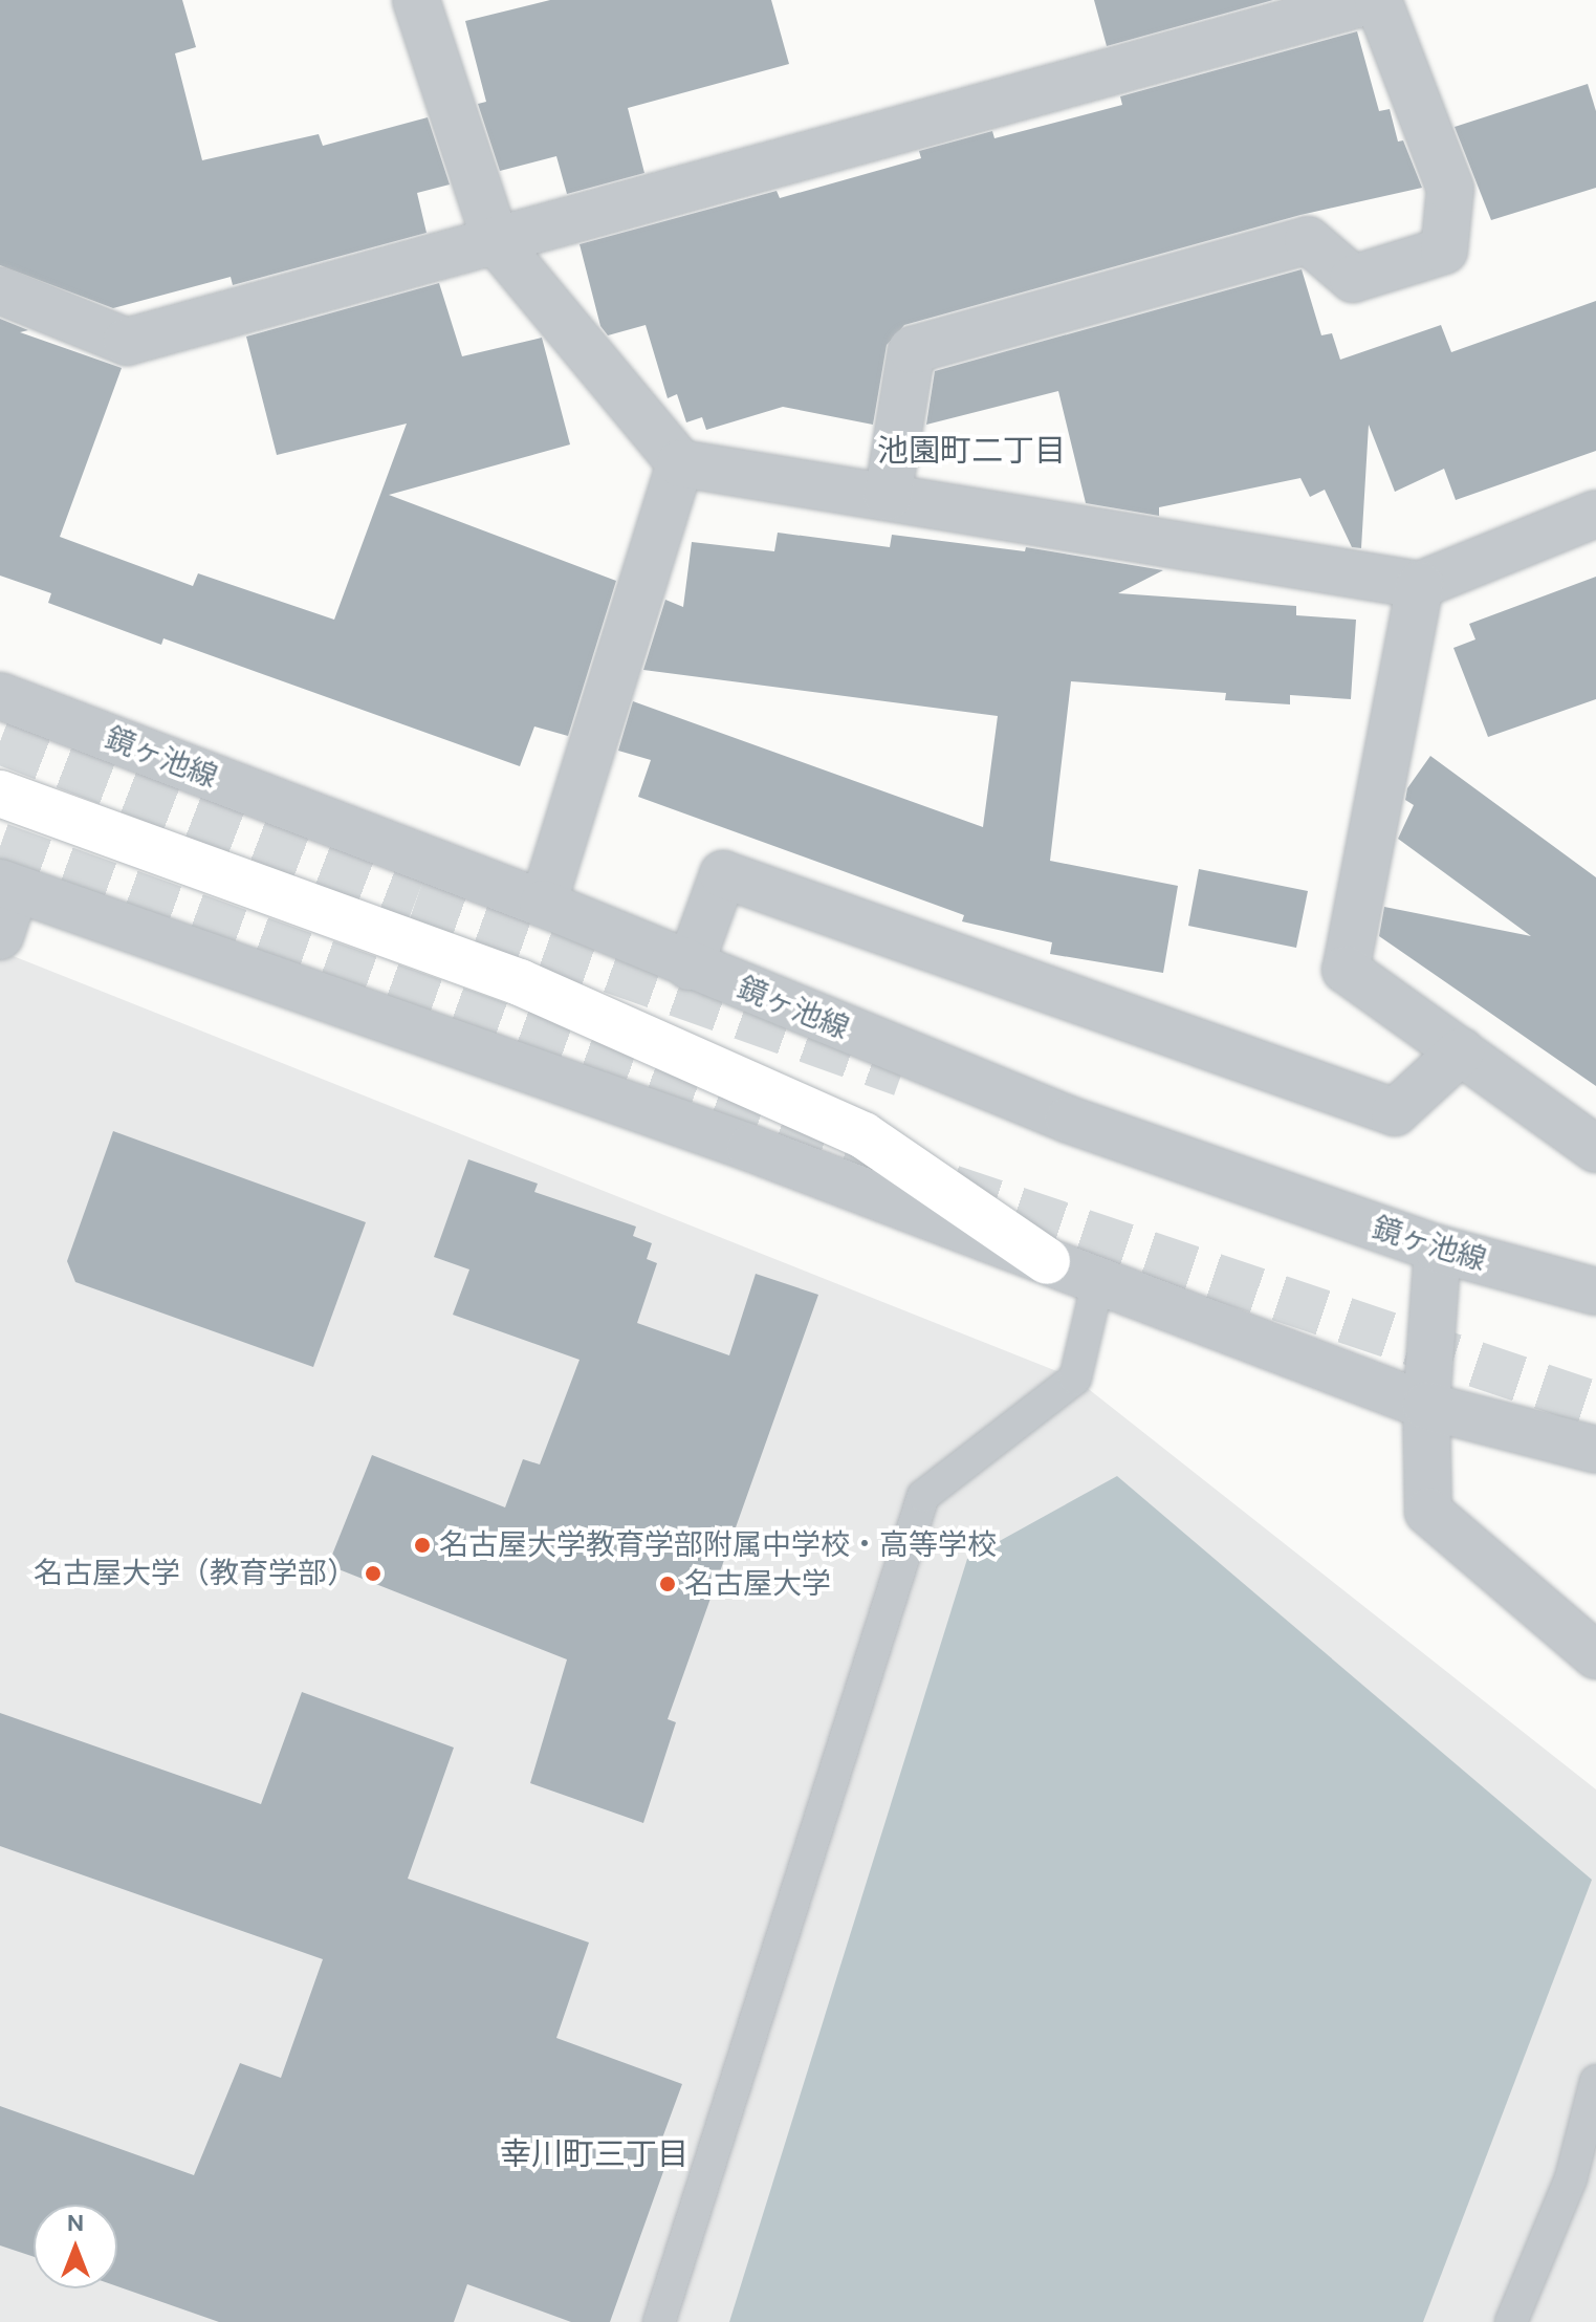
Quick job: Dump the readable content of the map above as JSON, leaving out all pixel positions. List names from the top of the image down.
{
  "streets": {
    "street": ["鏡ヶ池線"]
  },
  "districts": ["池園町二丁目", "幸川町三丁目"],
  "places": ["名古屋大学教育学部附属中学校・高等学校", "名古屋大学（教育学部）", "名古屋大学"],
  "north": "top"
}
